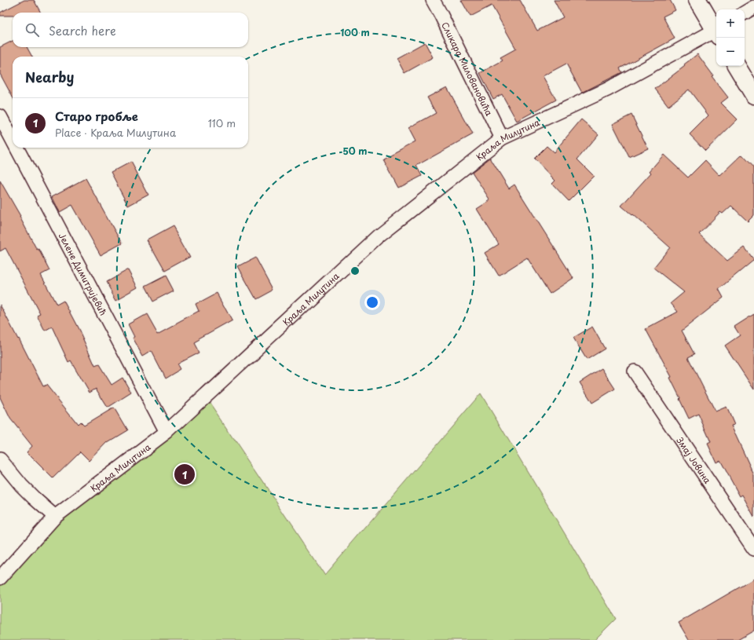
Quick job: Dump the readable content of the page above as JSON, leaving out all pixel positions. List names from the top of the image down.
{
  "streets": {
    "street": [
      "Сликара Миловановића",
      "Краља Милутина",
      "Јелене Димитријевић",
      "Змај Јовина"
    ]
  },
  "crossings": [
    ["Сликара Миловановића", "Краља Милутина"],
    ["Краља Милутина", "Јелене Димитријевић"]
  ],
  "page": {
    "map_buttons": ["+", "−"],
    "search": "Search here",
    "heading": "Nearby",
    "list": [
      {
        "mark": "1",
        "name": "Старо гробље",
        "note": "Place · Краља Милутина",
        "value": "110 m"
      }
    ],
    "pins": "1"
  },
  "rings": ["100 m", "50 m"]
}
